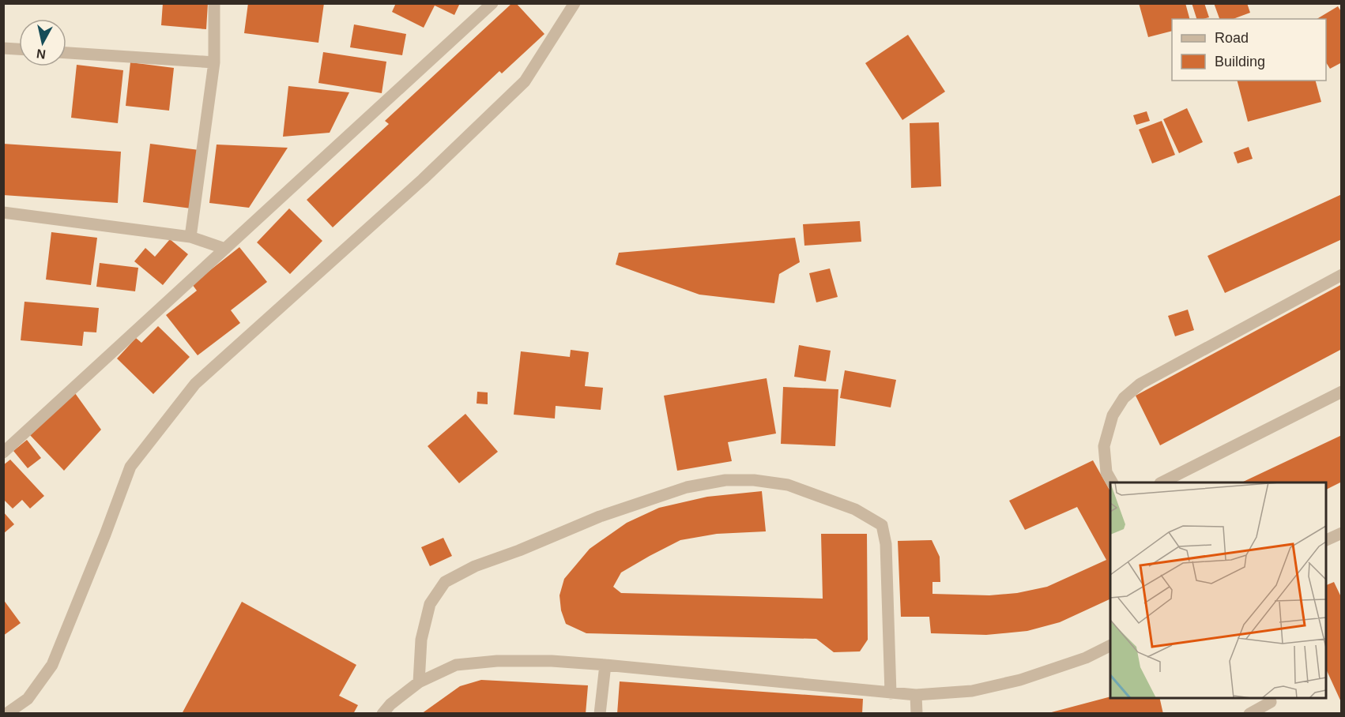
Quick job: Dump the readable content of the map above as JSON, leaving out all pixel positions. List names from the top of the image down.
{
  "legend": ["Road", "Building"],
  "north": "bottom"
}
